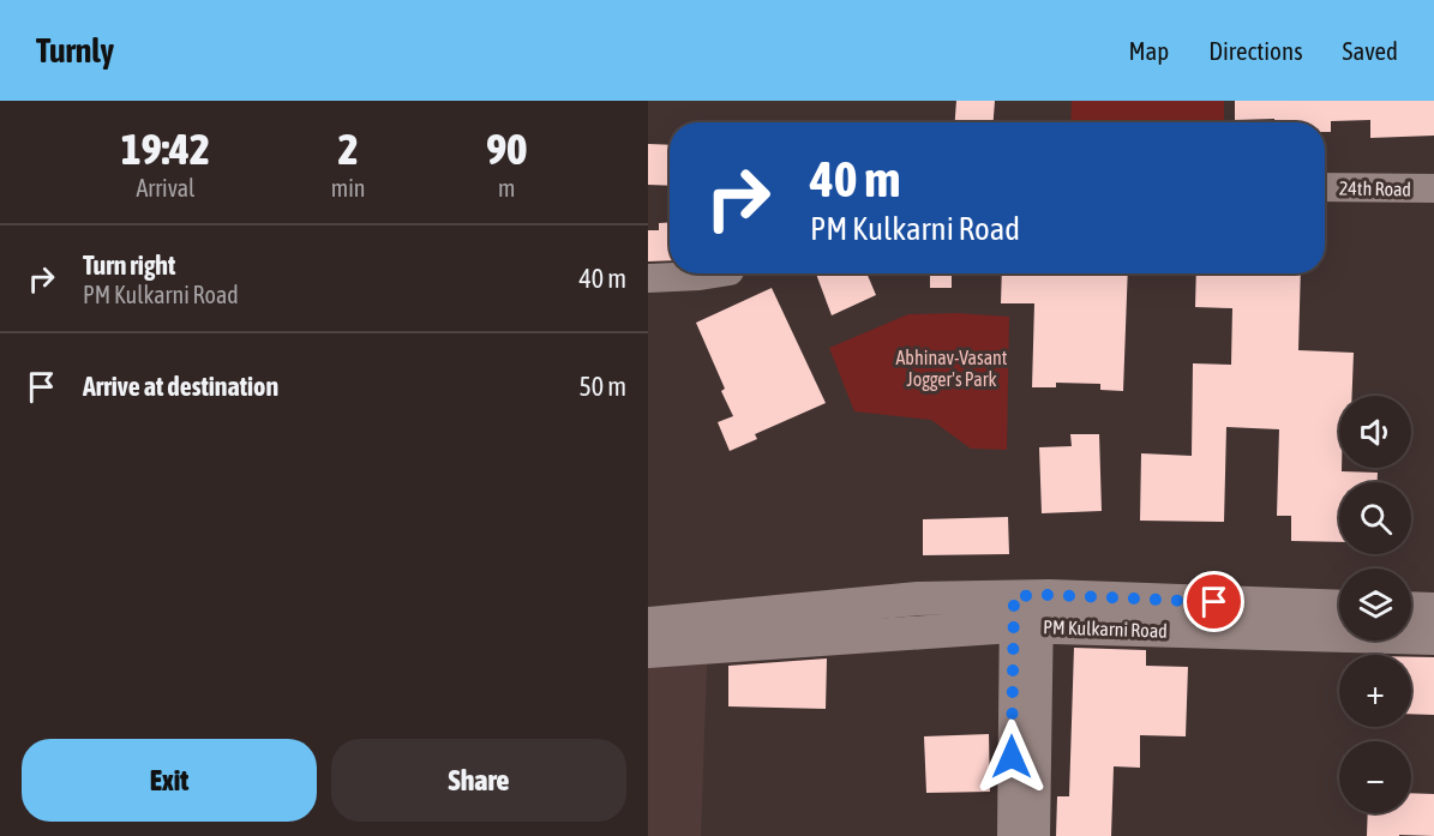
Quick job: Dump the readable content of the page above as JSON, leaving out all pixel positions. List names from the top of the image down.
{
  "streets": {
    "street": ["24th Road", "PM Kulkarni Road"]
  },
  "parks": ["Abhinav-Vasant Jogger's Park"],
  "page": {
    "header": "Turnly",
    "nav": ["Map", "Directions", "Saved"],
    "eta": [
      "19:42",
      "Arrival",
      "2",
      "min",
      "90",
      "m"
    ],
    "turn": ["40 m", "PM Kulkarni Road"],
    "list": [
      {
        "name": "Turn right",
        "note": "PM Kulkarni Road",
        "value": "40 m"
      },
      {
        "name": "Arrive at destination",
        "value": "50 m"
      }
    ],
    "map_buttons": ["+", "−"],
    "buttons": ["Exit", "Share"]
  }
}
